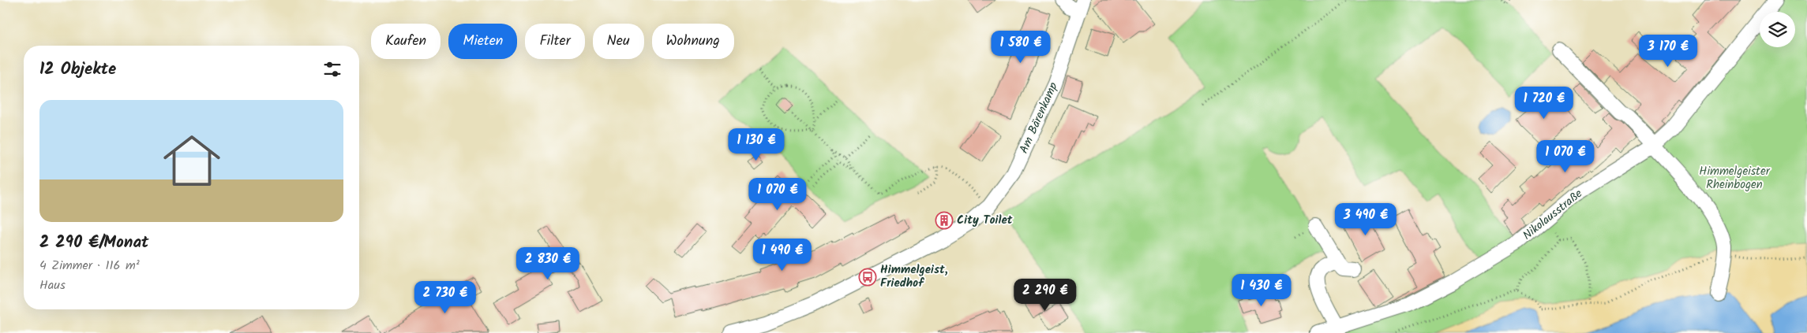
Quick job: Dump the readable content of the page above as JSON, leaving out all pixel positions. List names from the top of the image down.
{
  "streets": {
    "street": ["Am Bärenkamp", "Nikolausstraße"]
  },
  "parks": ["Himmelgeister Rheinbogen"],
  "places": {
    "building": ["City Toilet"],
    "bus stop": ["Himmelgeist, Friedhof"]
  },
  "page": {
    "chip": [
      "Kaufen",
      "Mieten",
      "Filter",
      "Neu",
      "Wohnung"
    ],
    "price": [
      "1 580 €",
      "3 170 €",
      "1 720 €",
      "1 130 €",
      "1 070 €",
      "1 070 €",
      "3 490 €",
      "1 490 €",
      "2 830 €",
      "1 430 €",
      "2 290 €",
      "2 730 €"
    ],
    "heading": "12 Objekte",
    "list": [
      {
        "name": "2 290 €/Monat",
        "note": "4 Zimmer · 116 m² · Haus"
      }
    ]
  }
}
